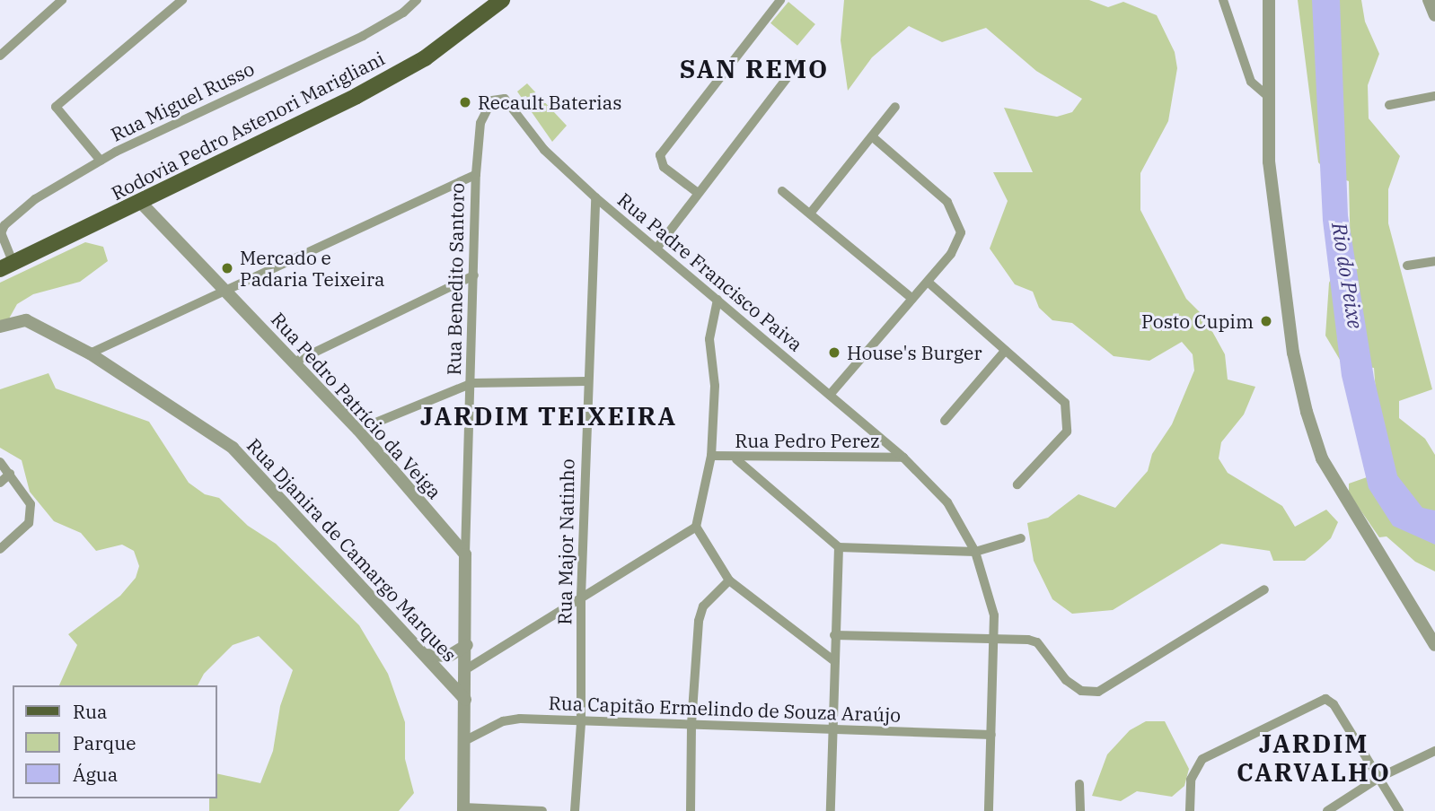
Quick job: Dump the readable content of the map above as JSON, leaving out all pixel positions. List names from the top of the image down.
{
  "streets": {
    "main road": ["Rodovia Pedro Astenori Marigliani"],
    "street": [
      "Rua Miguel Russo",
      "Rua Padre Francisco Paiva",
      "Rua Benedito Santoro",
      "Rua Pedro Patrício da Veiga",
      "Rua Pedro Perez",
      "Rua Major Natinho",
      "Rua Djanira de Camargo Marques",
      "Rua Capitão Ermelindo de Souza Araújo"
    ]
  },
  "crossings": [
    ["Rua Miguel Russo", "Rodovia Pedro Astenori Marigliani"],
    ["Rodovia Pedro Astenori Marigliani", "Rua Pedro Patrício da Veiga"],
    ["Rua Padre Francisco Paiva", "Rua Benedito Santoro"],
    ["Rua Padre Francisco Paiva", "Rua Pedro Perez"],
    ["Rua Padre Francisco Paiva", "Rua Major Natinho"],
    ["Rua Padre Francisco Paiva", "Rua Capitão Ermelindo de Souza Araújo"],
    ["Rua Benedito Santoro", "Rua Pedro Patrício da Veiga"],
    ["Rua Benedito Santoro", "Rua Djanira de Camargo Marques"],
    ["Rua Benedito Santoro", "Rua Capitão Ermelindo de Souza Araújo"],
    ["Rua Major Natinho", "Rua Capitão Ermelindo de Souza Araújo"]
  ],
  "districts": ["SAN REMO", "JARDIM TEIXEIRA", "JARDIM CARVALHO"],
  "water": ["Rio do Peixe"],
  "places": [
    "Recault Baterias",
    "Mercado e Padaria Teixeira",
    "Posto Cupim",
    "House's Burger"
  ],
  "legend": ["Rua", "Parque", "Água"]
}
